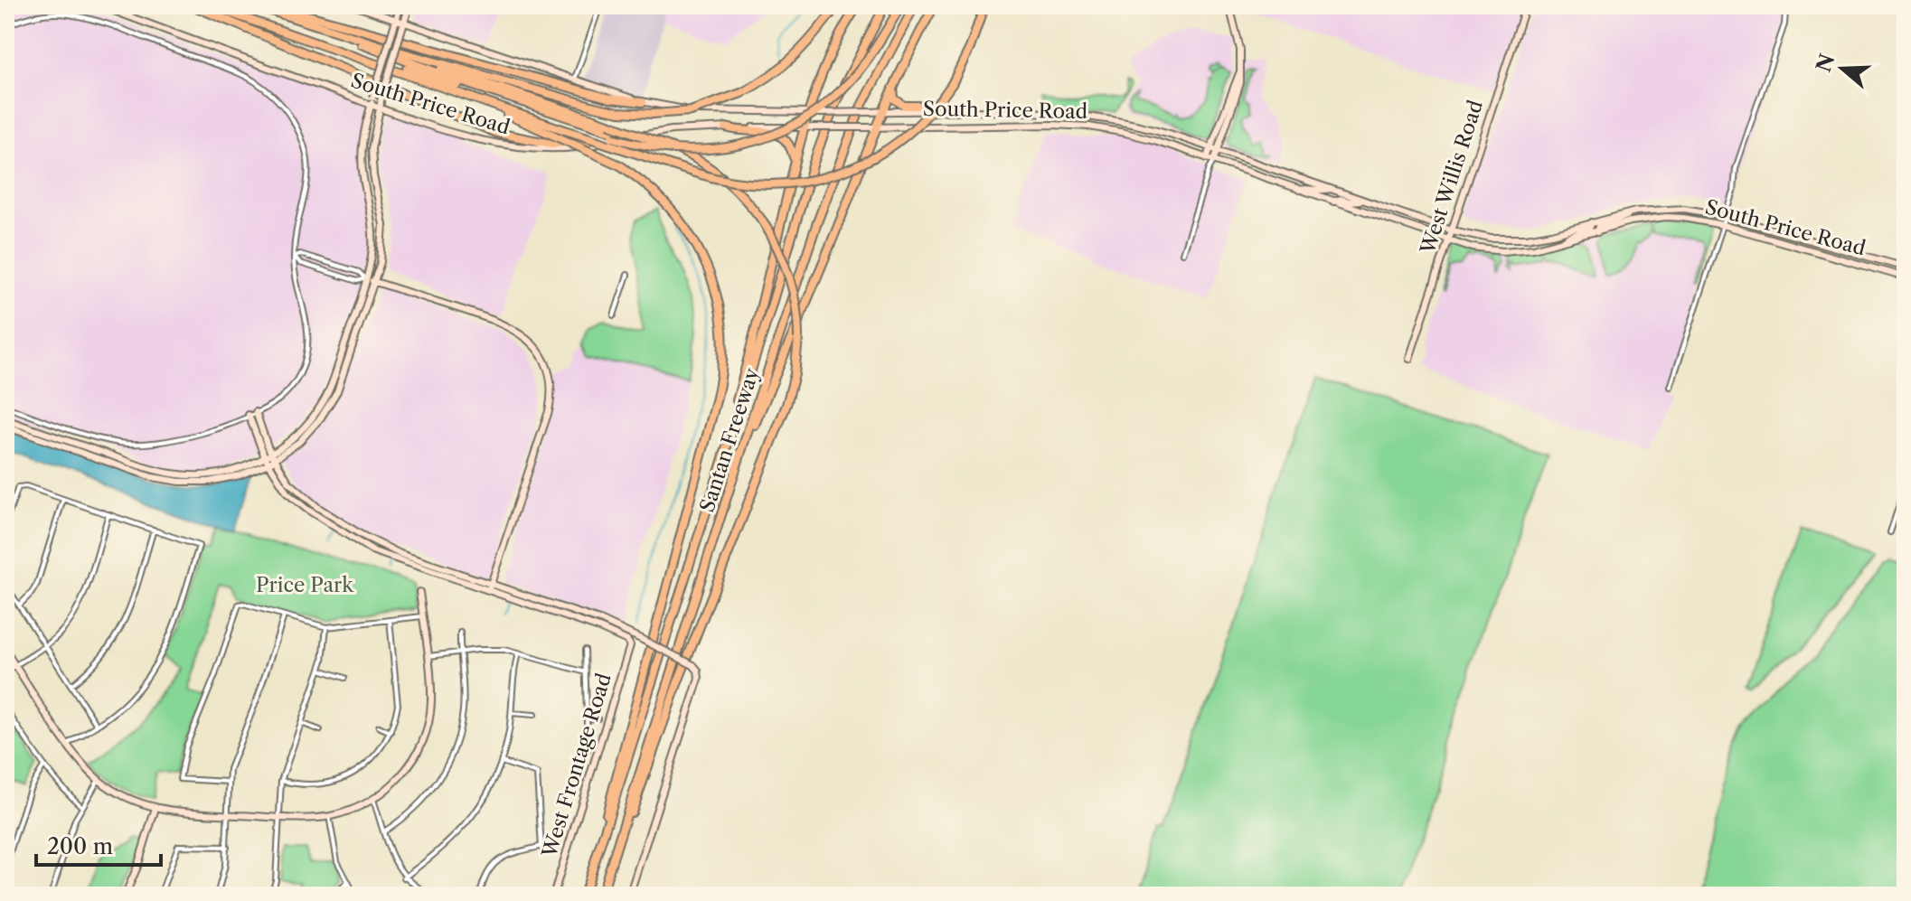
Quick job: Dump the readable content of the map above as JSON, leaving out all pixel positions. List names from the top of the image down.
{
  "streets": {
    "highway": ["Santan Freeway"],
    "street": ["South Price Road", "West Willis Road", "West Frontage Road"]
  },
  "crossings": [
    ["South Price Road", "West Willis Road"]
  ],
  "parks": ["Price Park"],
  "scale_bar": "200 m",
  "north": "left"
}
